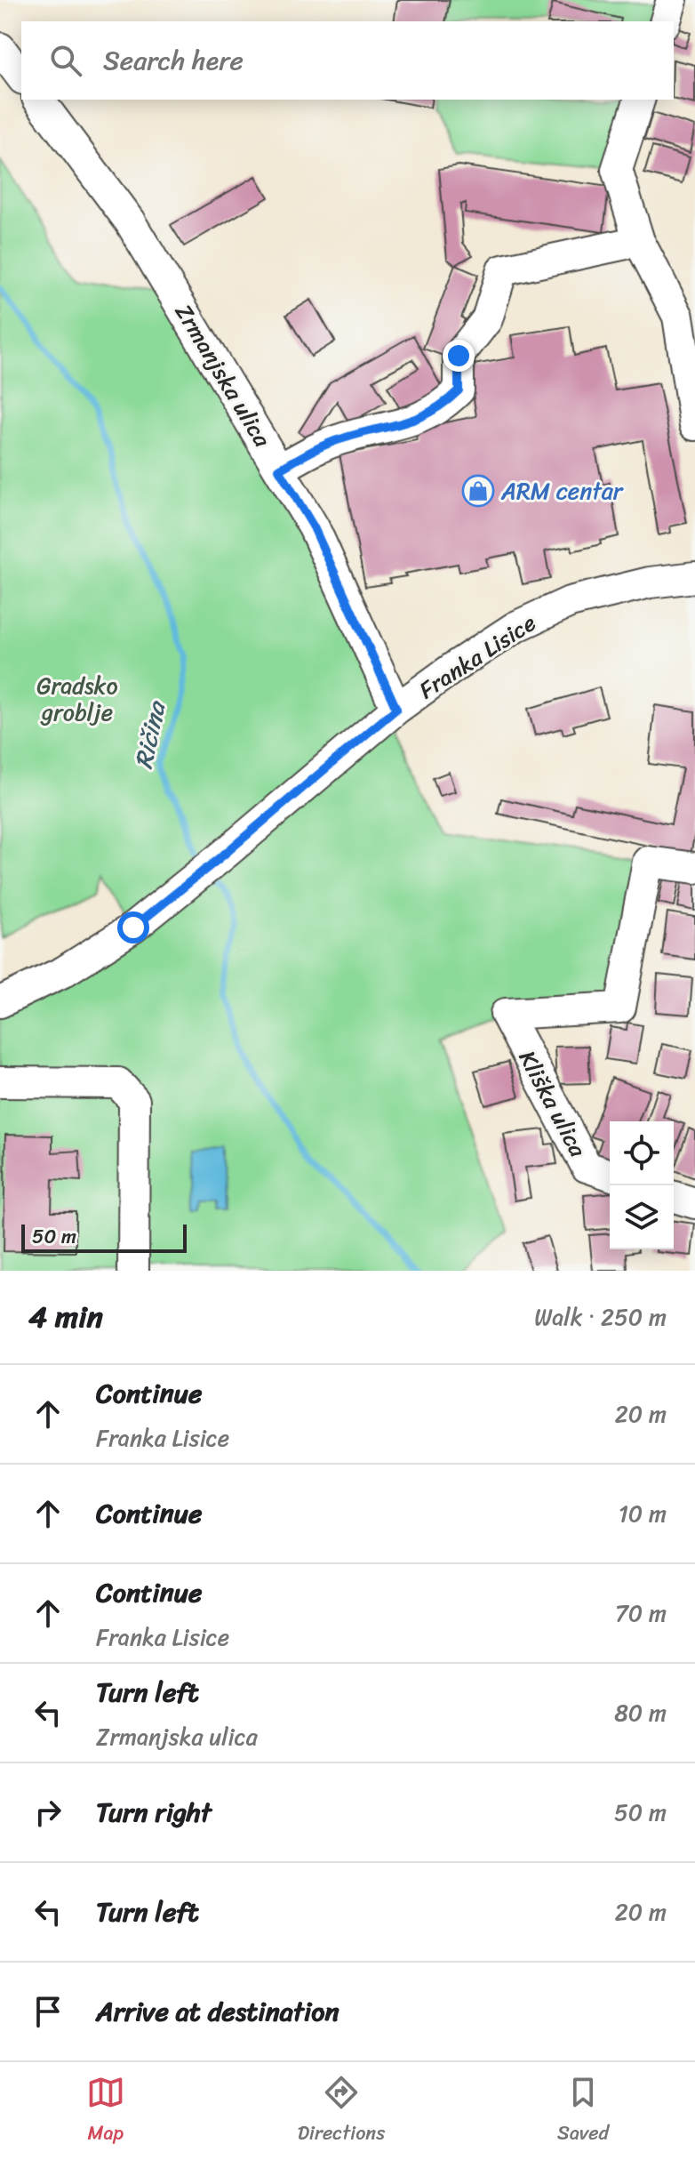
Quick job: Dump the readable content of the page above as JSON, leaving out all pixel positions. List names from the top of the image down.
{
  "streets": {
    "street": ["Zrmanjska ulica", "Franka Lisice", "Kliška ulica"]
  },
  "crossings": [
    ["Zrmanjska ulica", "Franka Lisice"]
  ],
  "water": ["Ričina"],
  "parks": ["Gradsko groblje"],
  "places": {
    "shop": ["ARM centar"]
  },
  "scale_bar": "50 m",
  "page": {
    "search": "Search here",
    "scale": "50 m",
    "heading": ["4 min", "Walk · 250 m"],
    "list": [
      ["Continue", "Franka Lisice", "20 m"],
      ["Continue", "10 m"],
      ["Continue", "Franka Lisice", "70 m"],
      ["Turn left", "Zrmanjska ulica", "80 m"],
      ["Turn right", "50 m"],
      ["Turn left", "20 m"],
      "Arrive at destination"
    ],
    "nav": ["Map", "Directions", "Saved"]
  }
}
